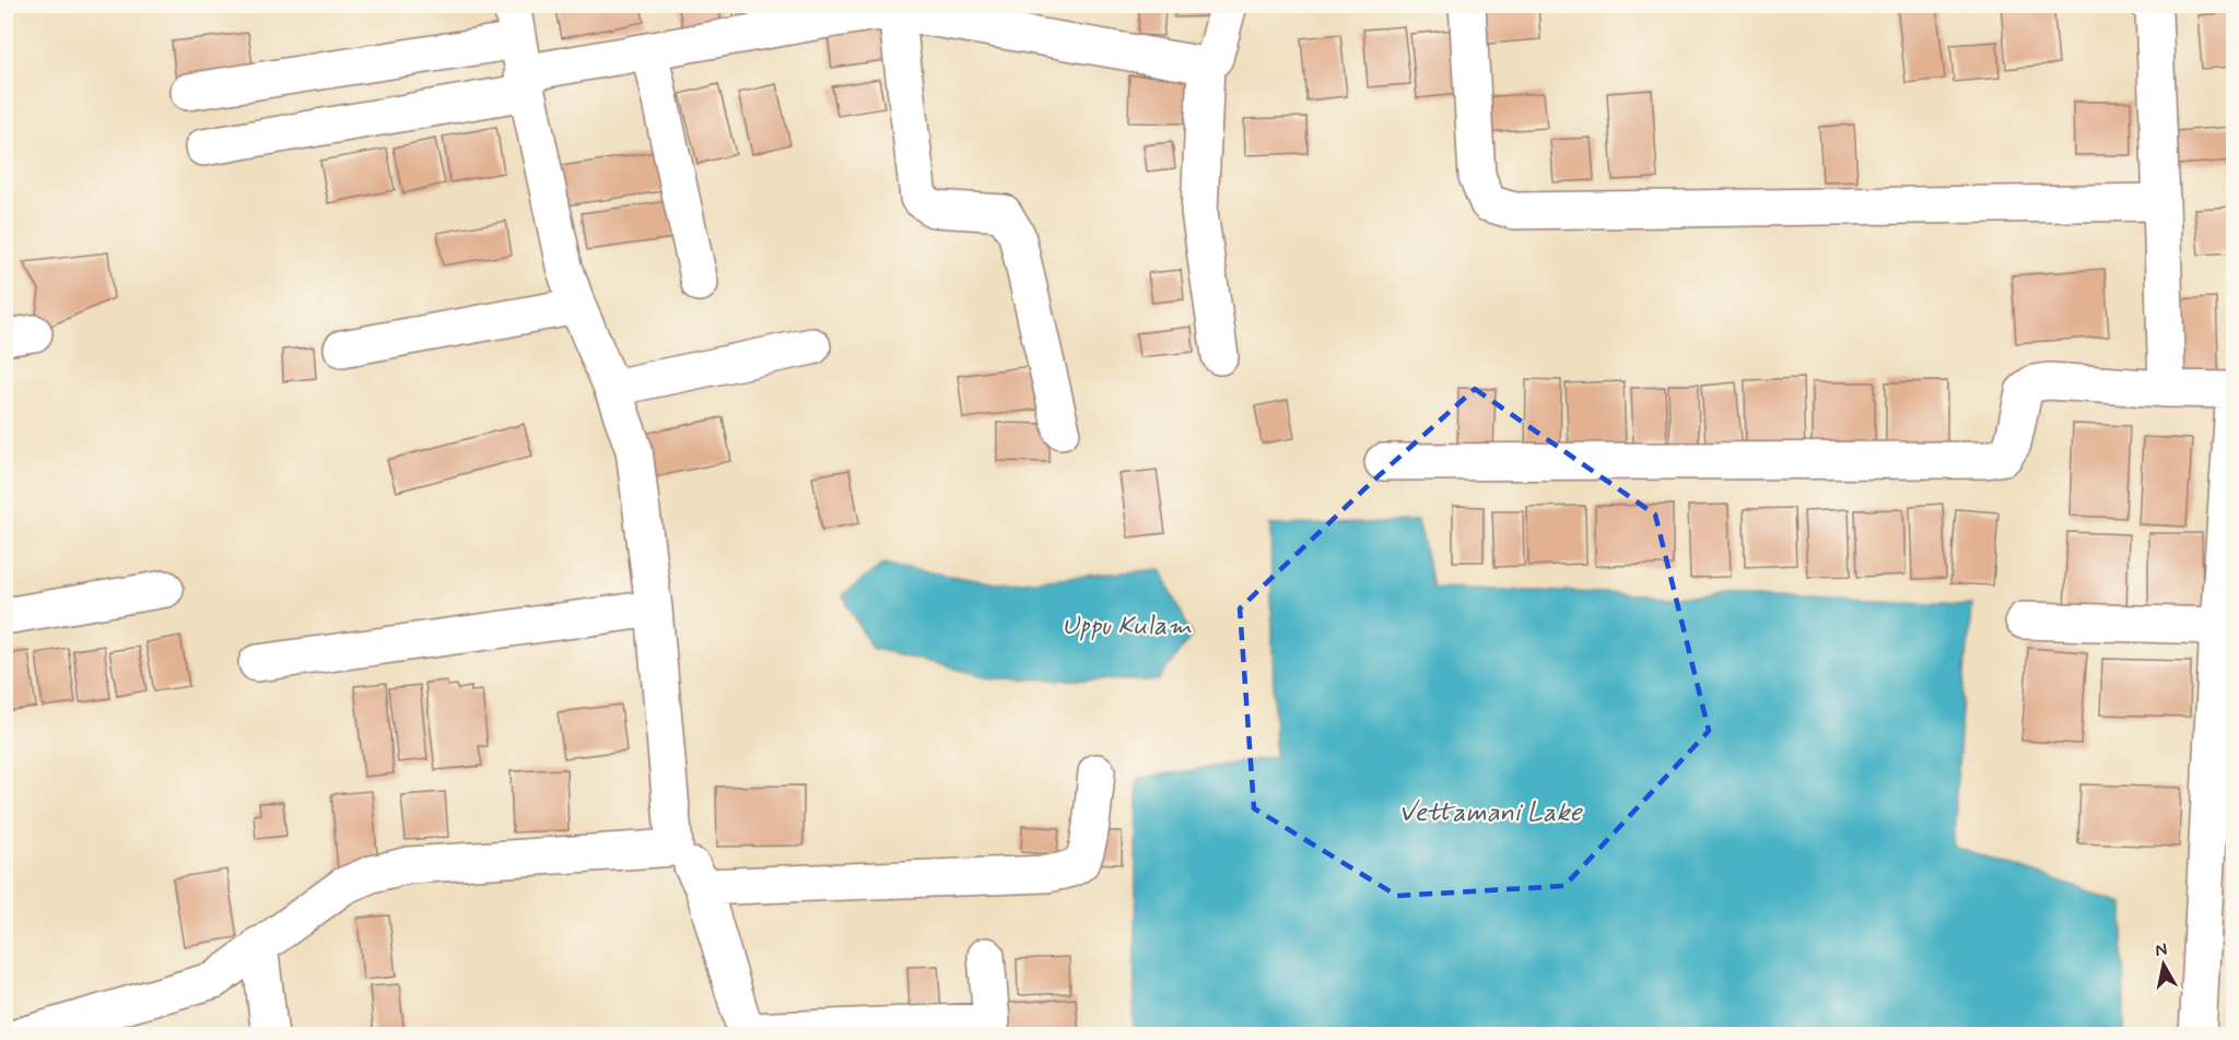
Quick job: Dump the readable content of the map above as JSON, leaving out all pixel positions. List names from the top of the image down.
{
  "water": ["Uppu Kulam", "Vettamani Lake"],
  "north": "top"
}
